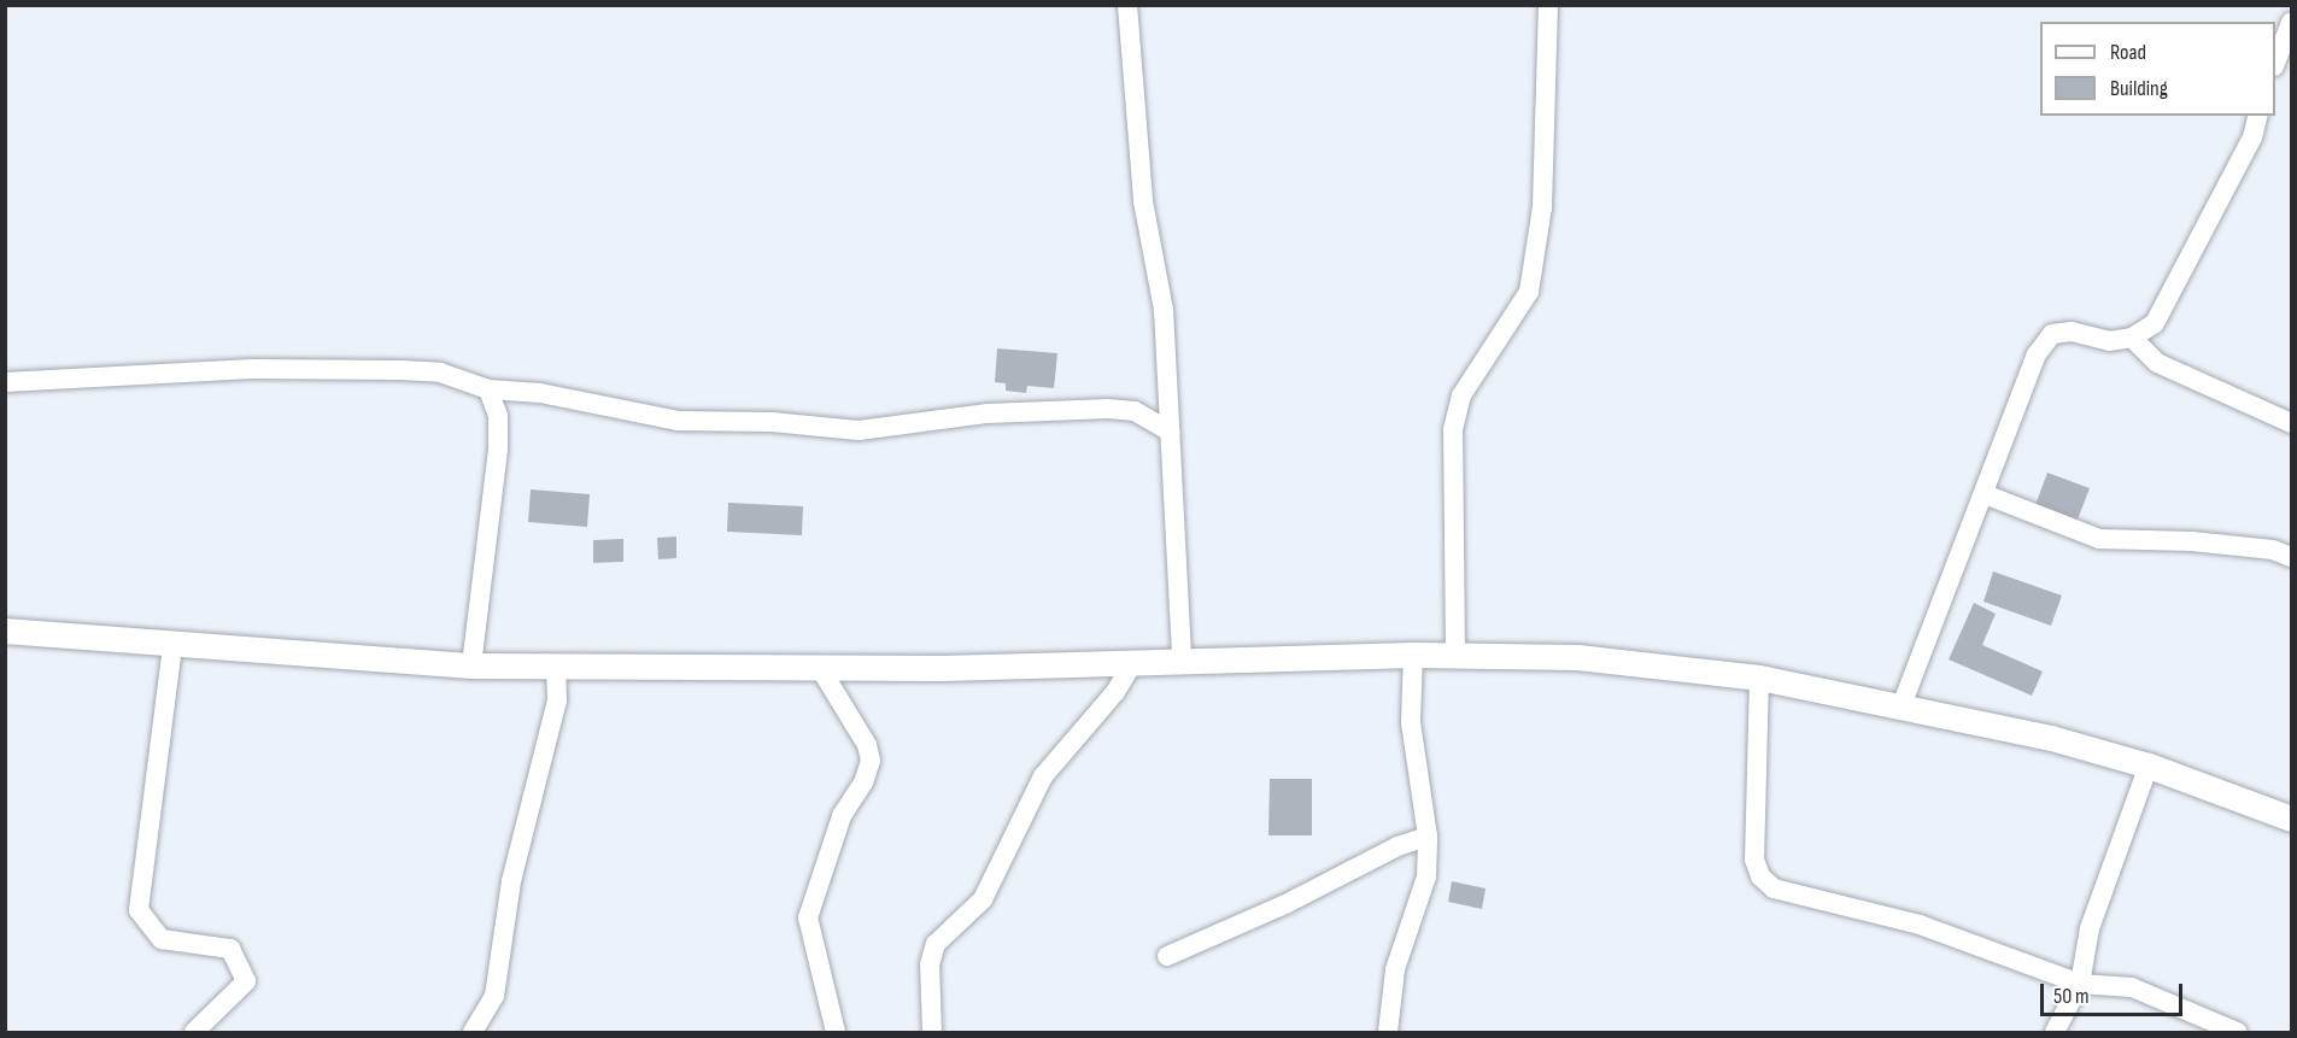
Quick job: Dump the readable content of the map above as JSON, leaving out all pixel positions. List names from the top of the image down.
{
  "legend": ["Road", "Building"],
  "scale_bar": "50 m"
}
